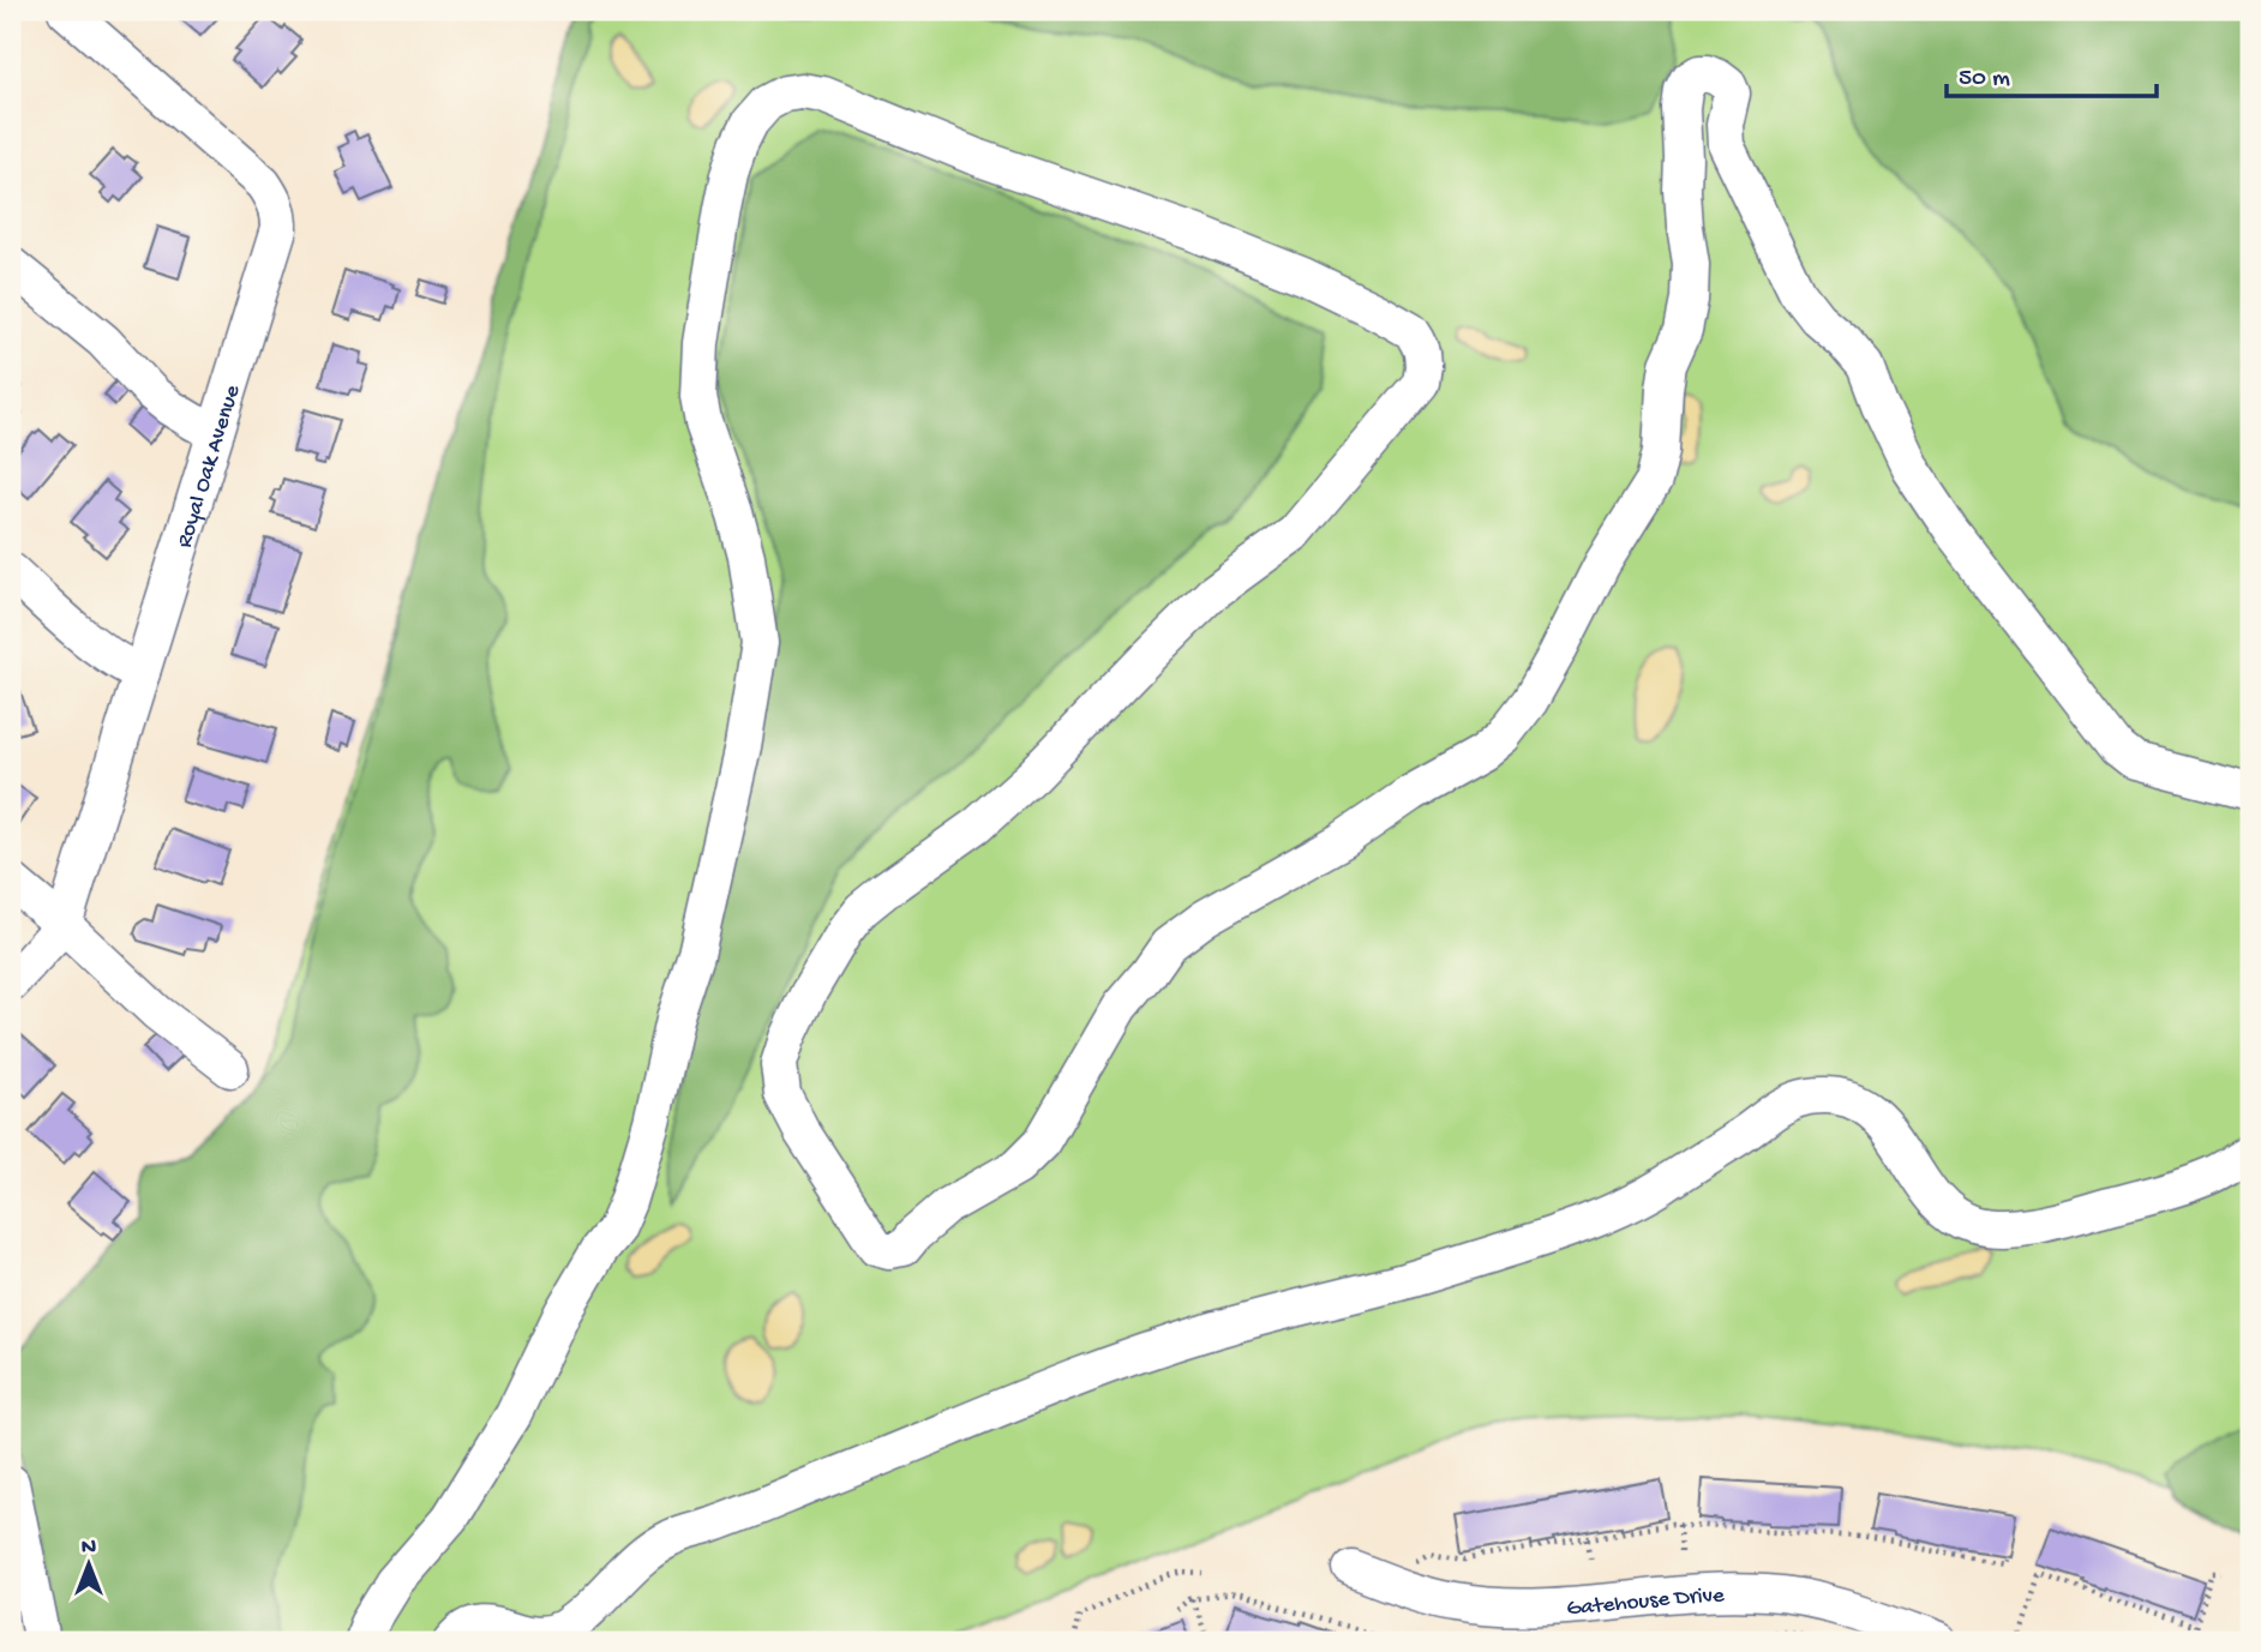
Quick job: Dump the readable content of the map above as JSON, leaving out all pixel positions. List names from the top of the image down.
{
  "streets": {
    "street": ["Royal Oak Avenue", "Gatehouse Drive"]
  },
  "scale_bar": "50 m",
  "north": "top"
}
